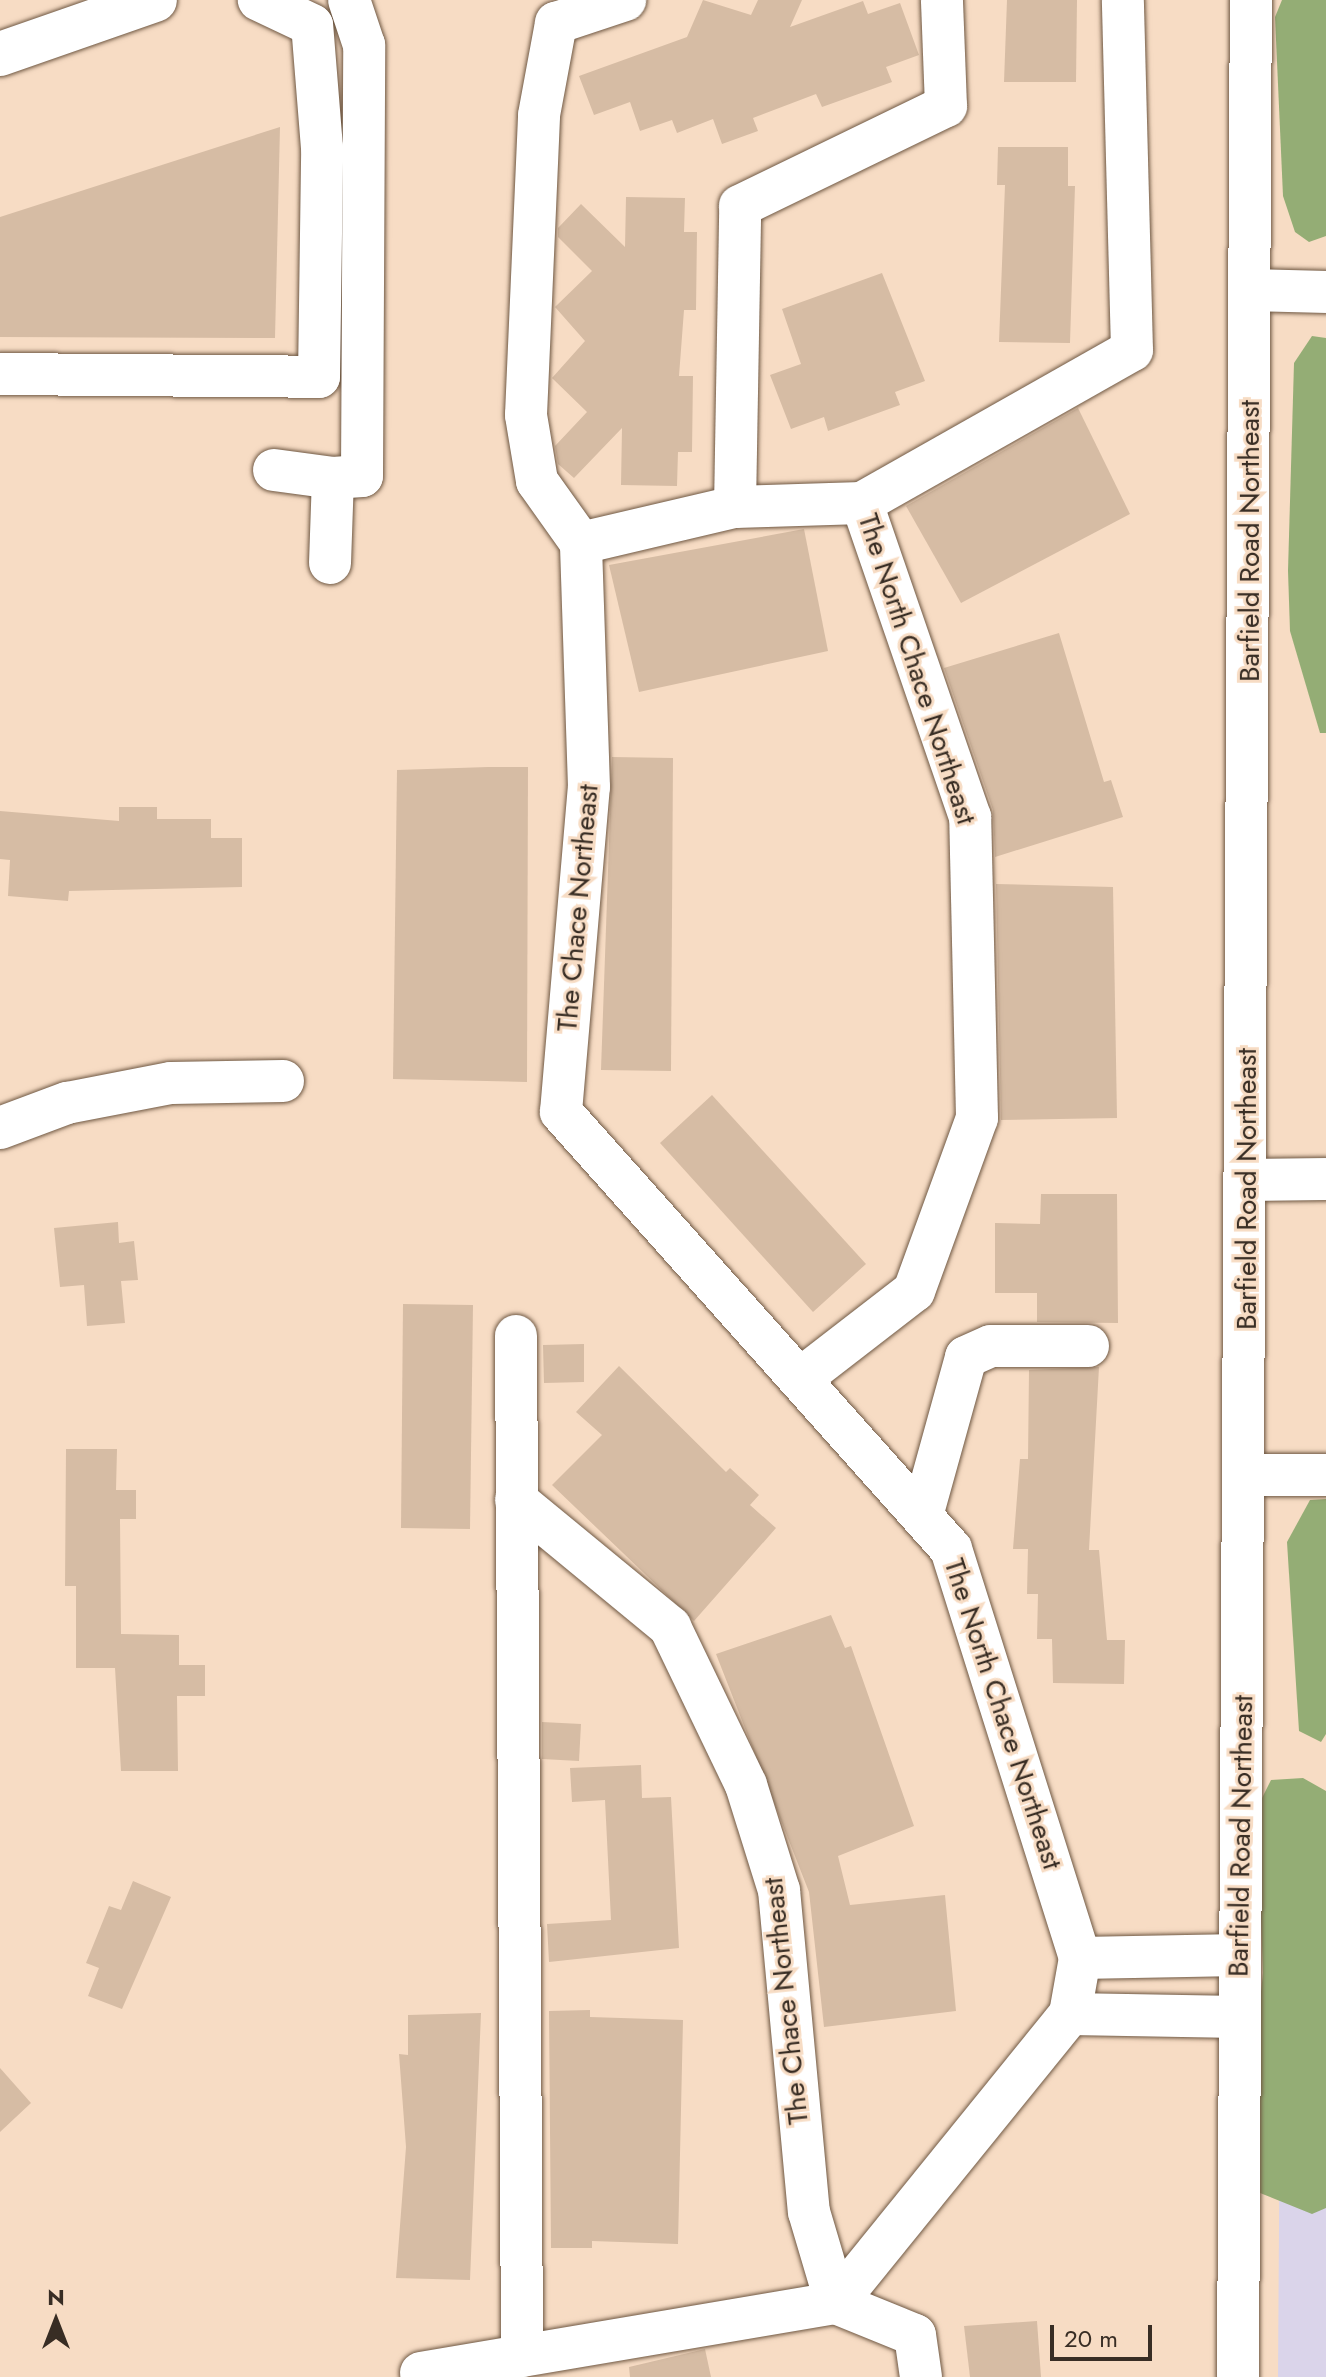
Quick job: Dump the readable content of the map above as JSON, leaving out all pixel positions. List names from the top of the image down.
{
  "streets": {
    "street": ["Barfield Road Northeast", "The North Chace Northeast", "The Chace Northeast"]
  },
  "crossings": [
    ["The North Chace Northeast", "The Chace Northeast"]
  ],
  "scale_bar": "20 m",
  "north": "top"
}
